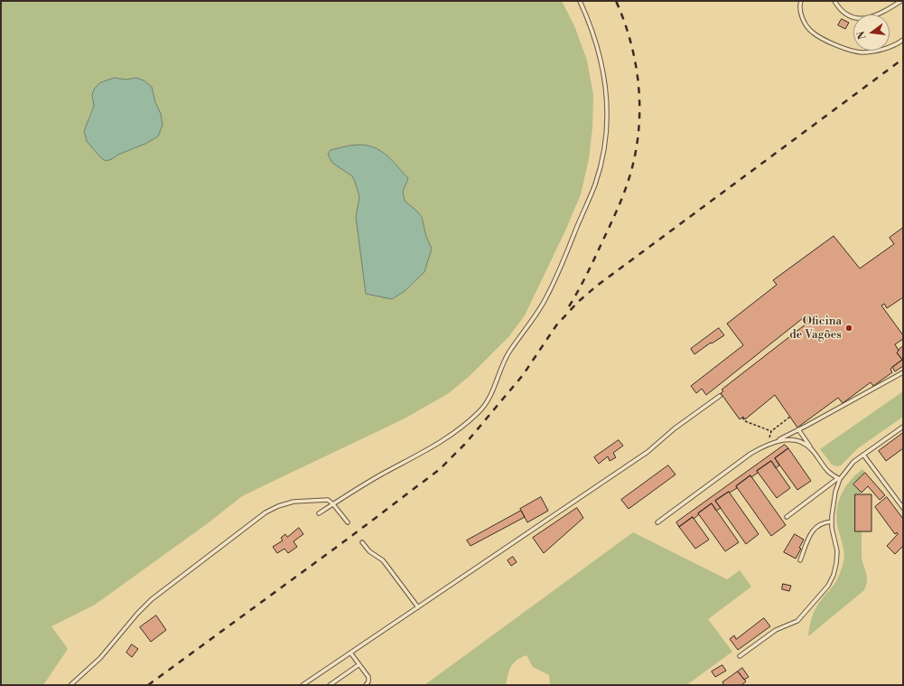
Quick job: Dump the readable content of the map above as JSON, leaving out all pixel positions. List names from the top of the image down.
{
  "places": ["Oficina de Vagões"],
  "north": "left"
}
